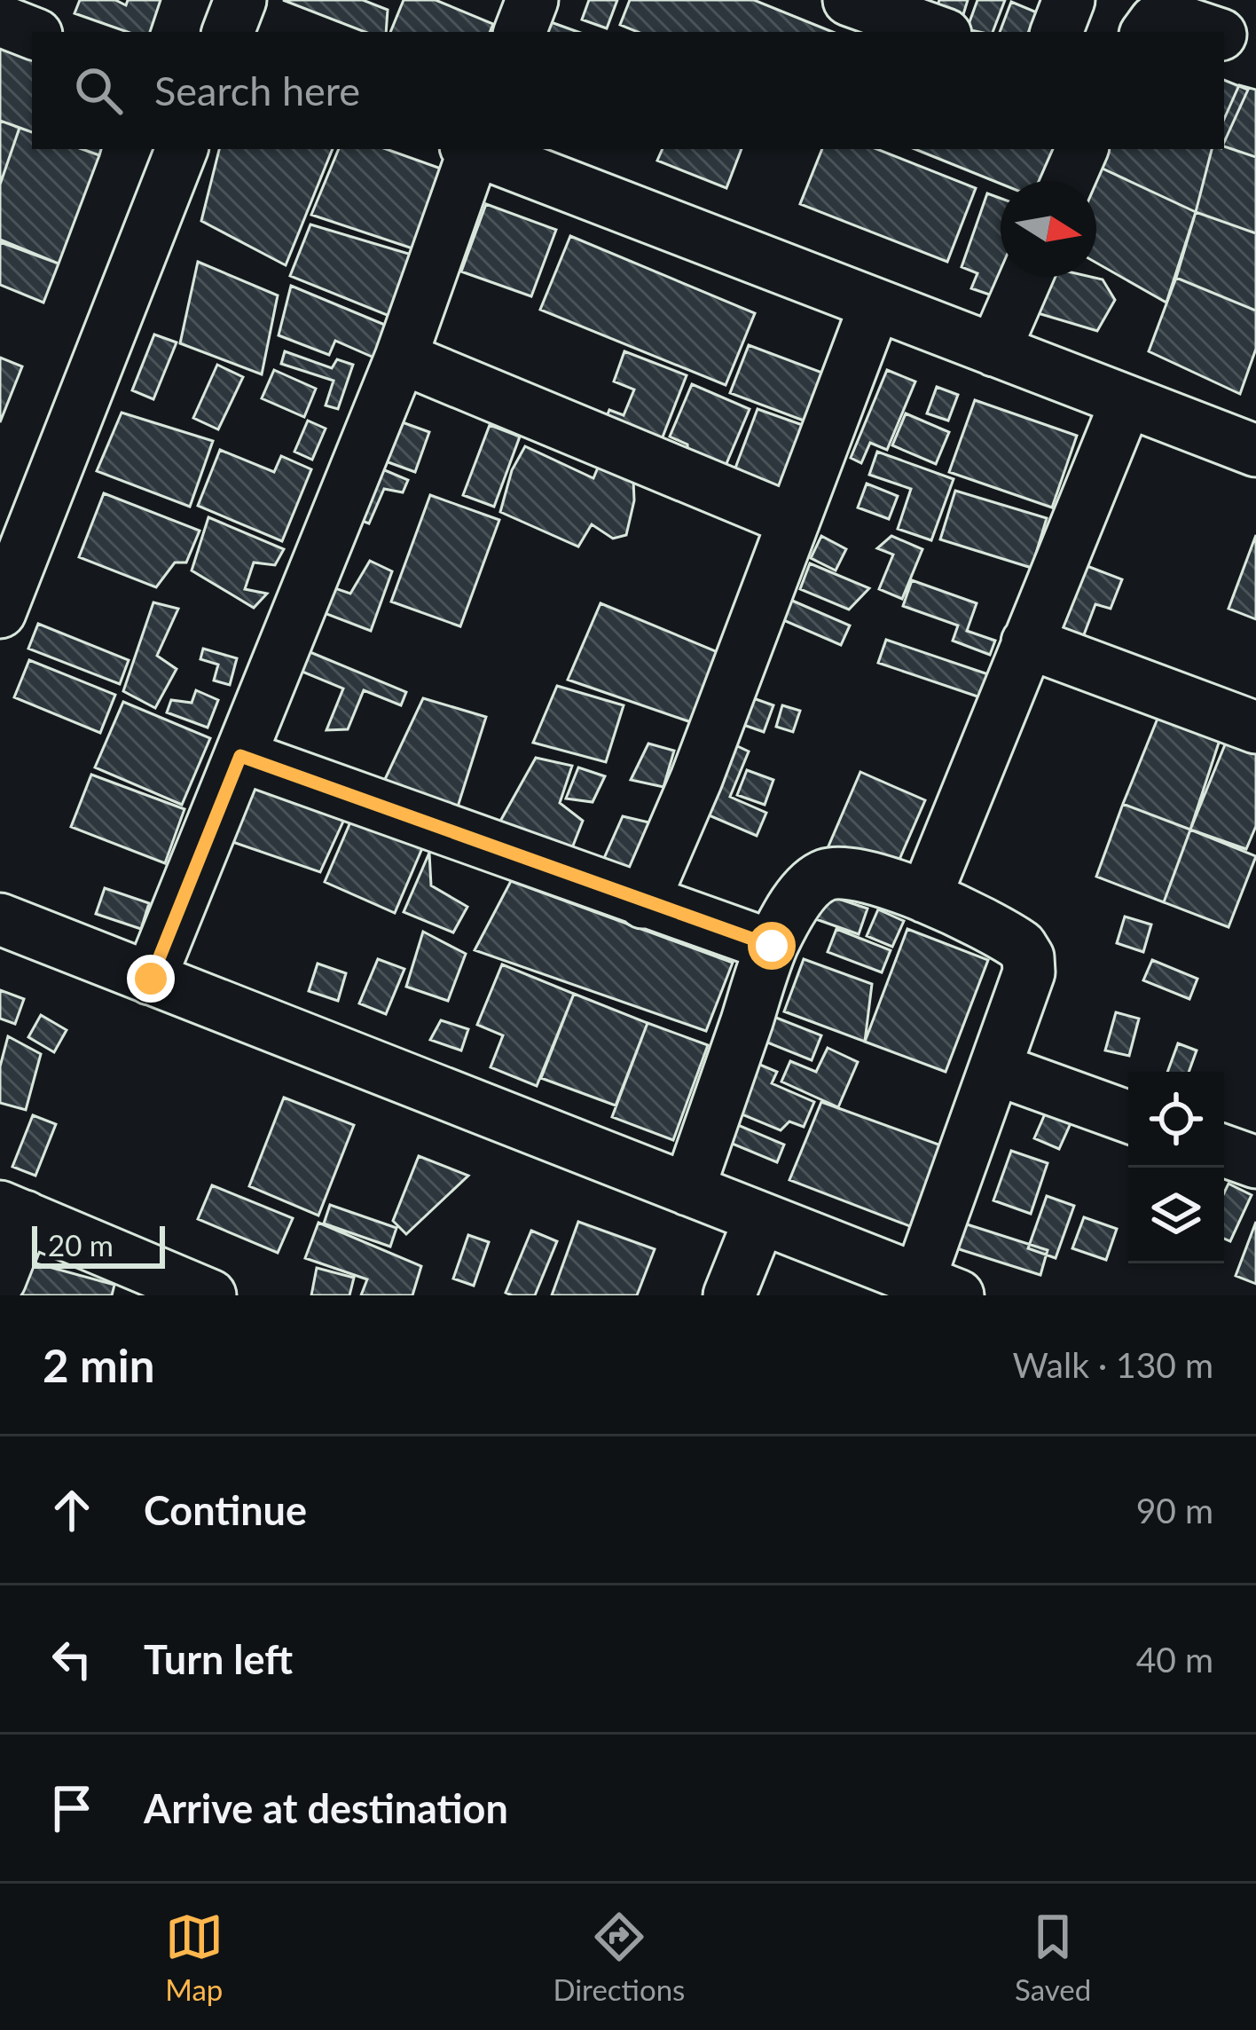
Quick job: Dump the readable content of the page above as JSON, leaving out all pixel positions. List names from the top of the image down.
{
  "scale_bar": "20 m",
  "north": "right",
  "page": {
    "search": "Search here",
    "scale": "20 m",
    "heading": ["2 min", "Walk · 130 m"],
    "list": [
      ["Continue", "90 m"],
      ["Turn left", "40 m"],
      "Arrive at destination"
    ],
    "nav": ["Map", "Directions", "Saved"]
  }
}
